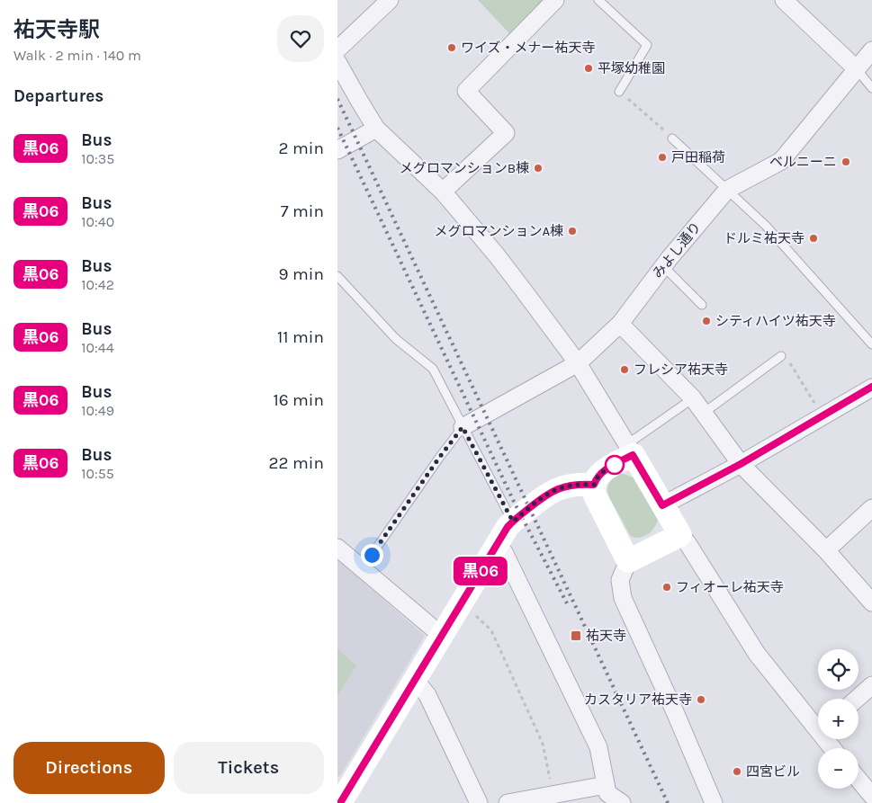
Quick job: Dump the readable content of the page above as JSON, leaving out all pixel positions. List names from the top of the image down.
{
  "streets": {
    "street": ["みよし通り"]
  },
  "places": {
    "other": [
      "ワイズ・メナー祐天寺",
      "平塚幼稚園",
      "戸田稲荷",
      "ベルニーニ",
      "メグロマンションB棟",
      "メグロマンションA棟",
      "ドルミ祐天寺",
      "シティハイツ祐天寺",
      "フレシア祐天寺",
      "フィオーレ祐天寺",
      "カスタリア祐天寺",
      "四宮ビル"
    ],
    "transit": ["祐天寺"]
  },
  "lines": ["bus line 黒06"],
  "page": {
    "heading": [
      ["祐天寺駅", "Walk · 2 min · 140 m"],
      "Departures"
    ],
    "on_map": "黒06",
    "list": [
      {
        "mark": "黒06",
        "name": "Bus",
        "note": "10:35",
        "value": "2 min"
      },
      {
        "mark": "黒06",
        "name": "Bus",
        "note": "10:40",
        "value": "7 min"
      },
      {
        "mark": "黒06",
        "name": "Bus",
        "note": "10:42",
        "value": "9 min"
      },
      {
        "mark": "黒06",
        "name": "Bus",
        "note": "10:44",
        "value": "11 min"
      },
      {
        "mark": "黒06",
        "name": "Bus",
        "note": "10:49",
        "value": "16 min"
      },
      {
        "mark": "黒06",
        "name": "Bus",
        "note": "10:55",
        "value": "22 min"
      }
    ],
    "map_buttons": ["+", "−"],
    "buttons": ["Directions", "Tickets"]
  }
}
